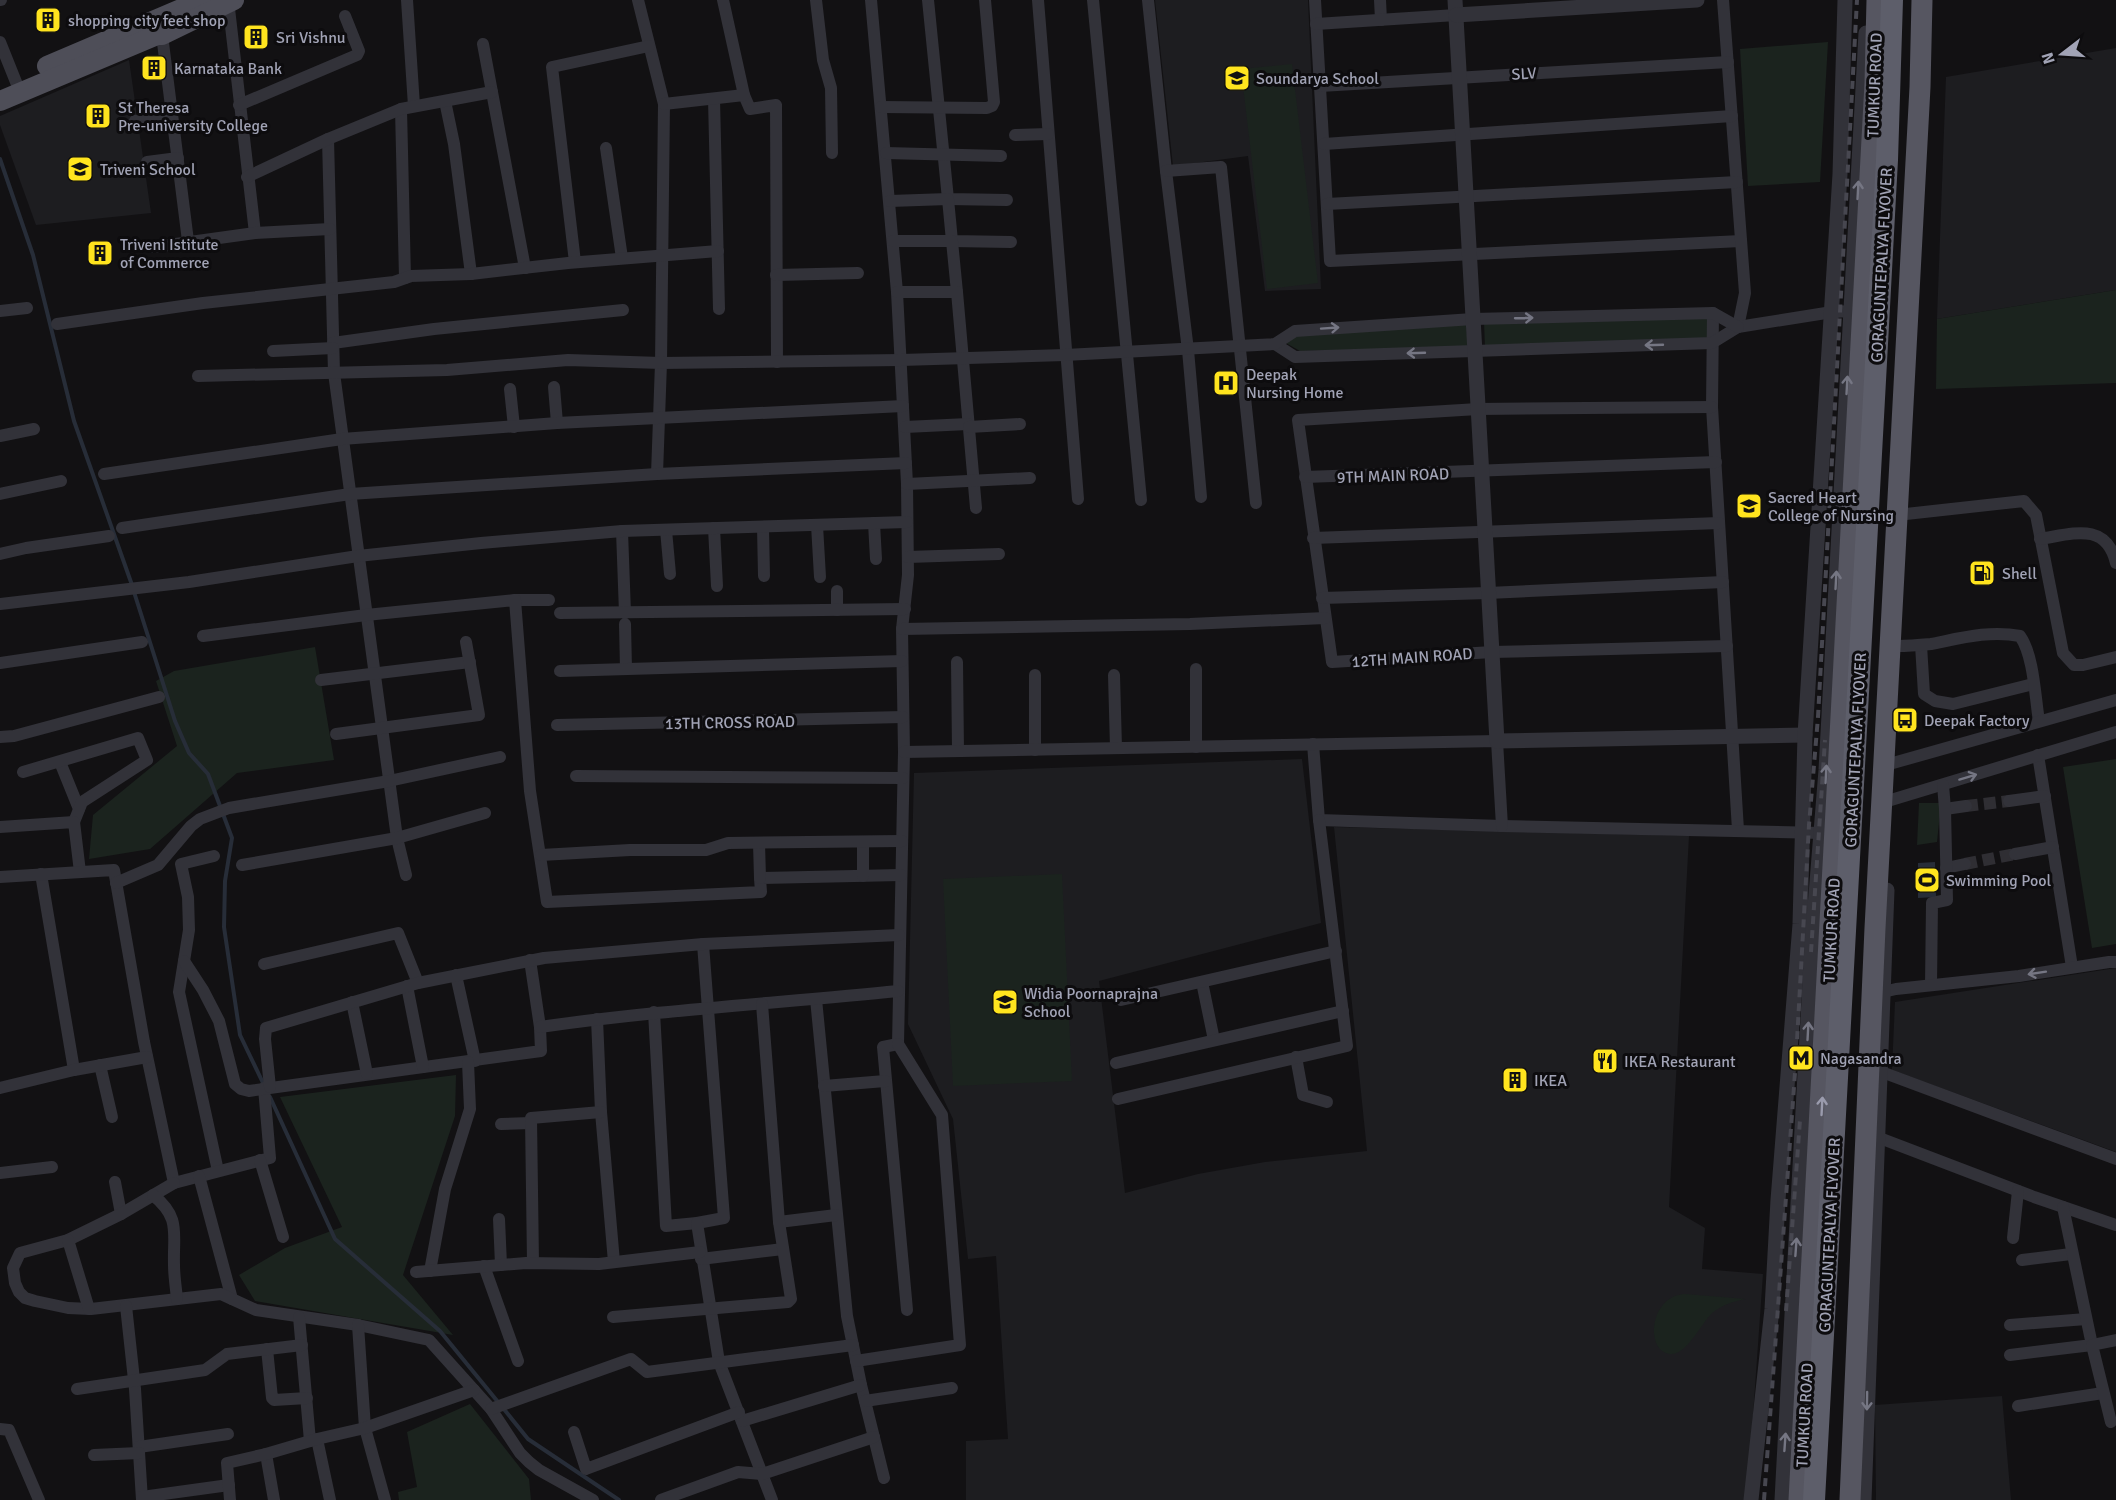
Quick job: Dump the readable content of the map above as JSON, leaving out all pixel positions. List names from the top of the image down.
{
  "streets": {
    "highway": ["TUMKUR ROAD", "GORAGUNTEPALYA FLYOVER"],
    "street": [
      "SLV",
      "9TH MAIN ROAD",
      "12TH MAIN ROAD",
      "13TH CROSS ROAD"
    ]
  },
  "places": {
    "building": [
      "shopping city feet shop",
      "Sri Vishnu",
      "Karnataka Bank",
      "St Theresa Pre-university College",
      "Triveni Istitute of Commerce",
      "IKEA"
    ],
    "school or university": [
      "Soundarya School",
      "Triveni School",
      "Sacred Heart College of Nursing",
      "Widia Poornaprajna School"
    ],
    "hospital": ["Deepak Nursing Home"],
    "fuel station": ["Shell"],
    "bus stop": ["Deepak Factory"],
    "sports": ["Swimming Pool"],
    "metro station": ["Nagasandra"],
    "restaurant": ["IKEA Restaurant"]
  },
  "north": "left"
}
